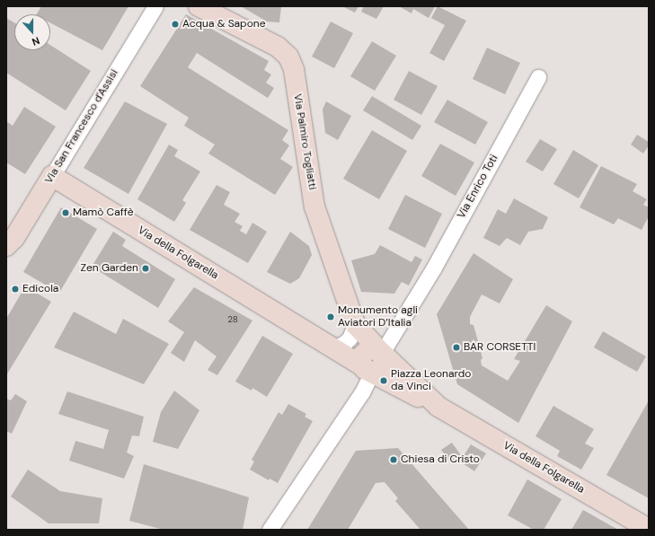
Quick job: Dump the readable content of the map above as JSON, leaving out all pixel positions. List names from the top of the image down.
{
  "streets": {
    "street": [
      "Via San Francesco d'Assisi",
      "Via Palmiro Togliatti",
      "Via Enrico Toti",
      "Via della Folgarella"
    ]
  },
  "crossings": [
    ["Via San Francesco d'Assisi", "Via della Folgarella"]
  ],
  "places": [
    "Acqua & Sapone",
    "Mamò Caffè",
    "Zen Garden",
    "Edicola",
    "Monumento agli Aviatori D’Italia",
    "BAR CORSETTI",
    "Piazza Leonardo da Vinci",
    "Chiesa di Cristo"
  ],
  "house_numbers": ["28"],
  "north": "bottom"
}
